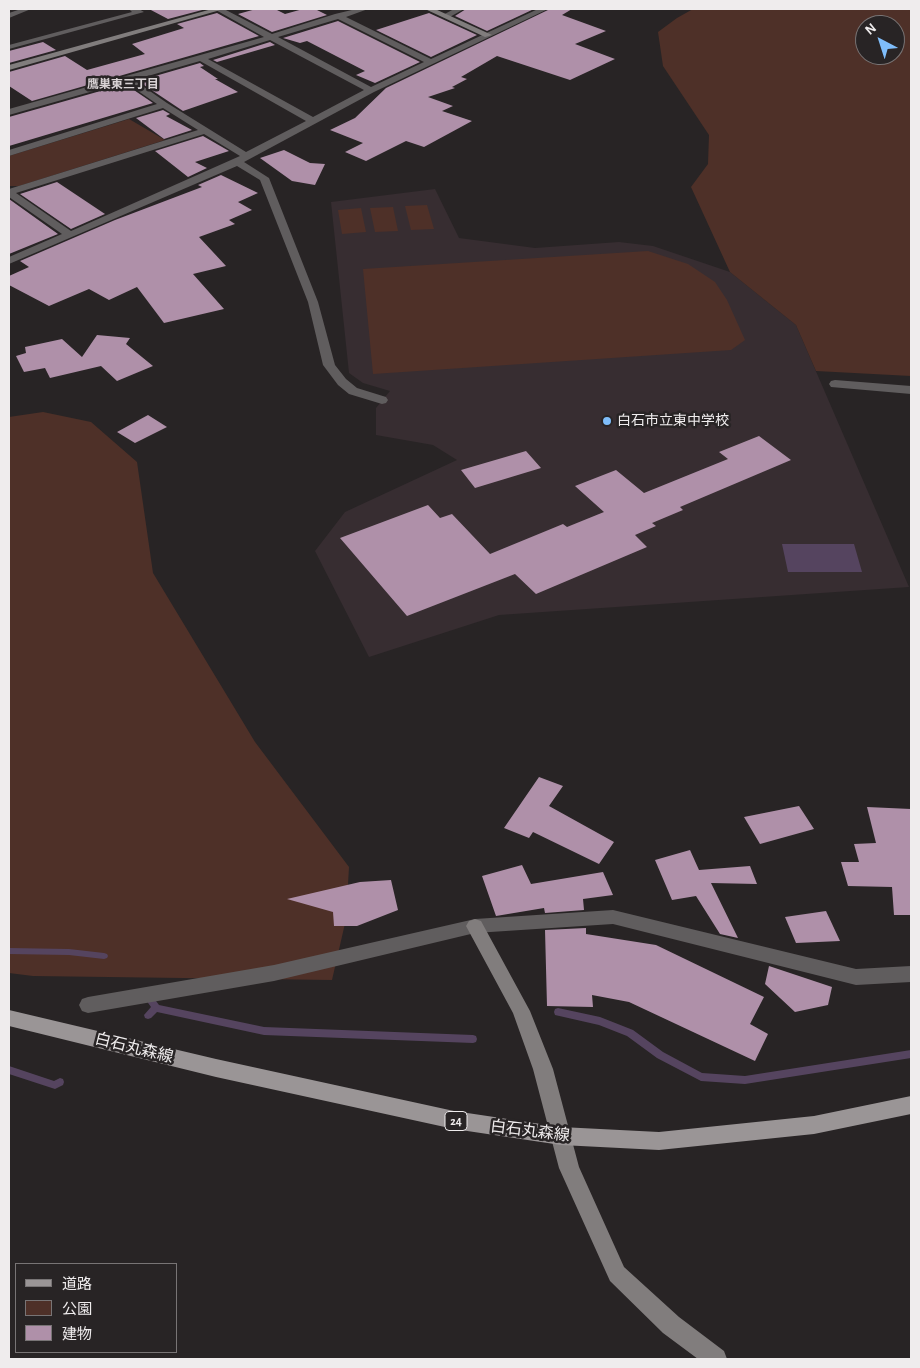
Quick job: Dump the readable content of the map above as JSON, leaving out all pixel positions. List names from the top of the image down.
{
  "streets": {
    "main road": ["白石丸森線", "24"]
  },
  "districts": ["鷹巣東三丁目"],
  "places": ["白石市立東中学校"],
  "legend": ["道路", "公園", "建物"],
  "north": "top left"
}
